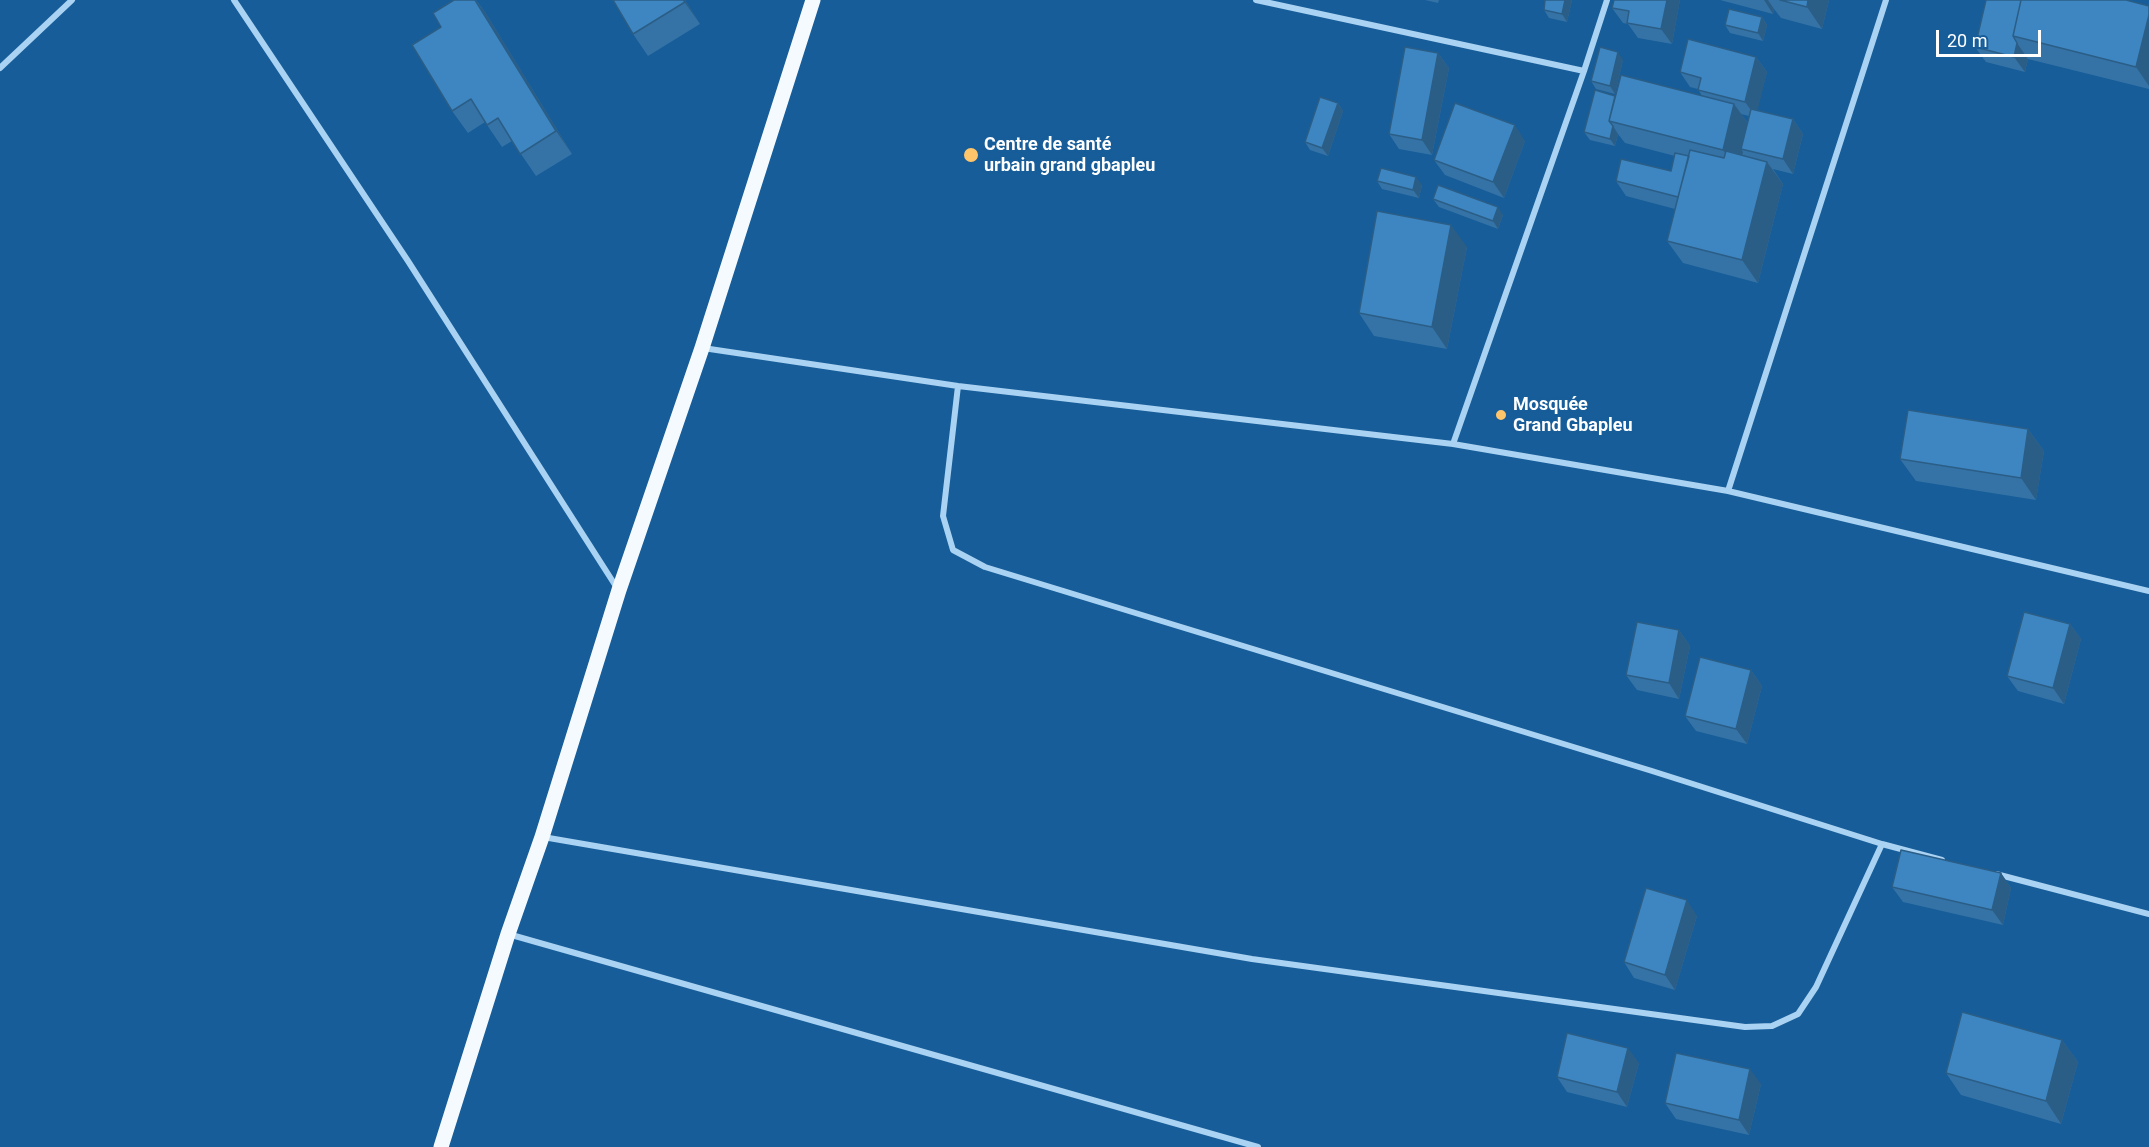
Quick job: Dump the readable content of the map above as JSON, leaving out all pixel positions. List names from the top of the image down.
{
  "places": ["Centre de santé urbain grand gbapleu", "Mosquée Grand Gbapleu"],
  "scale_bar": "20 m"
}
